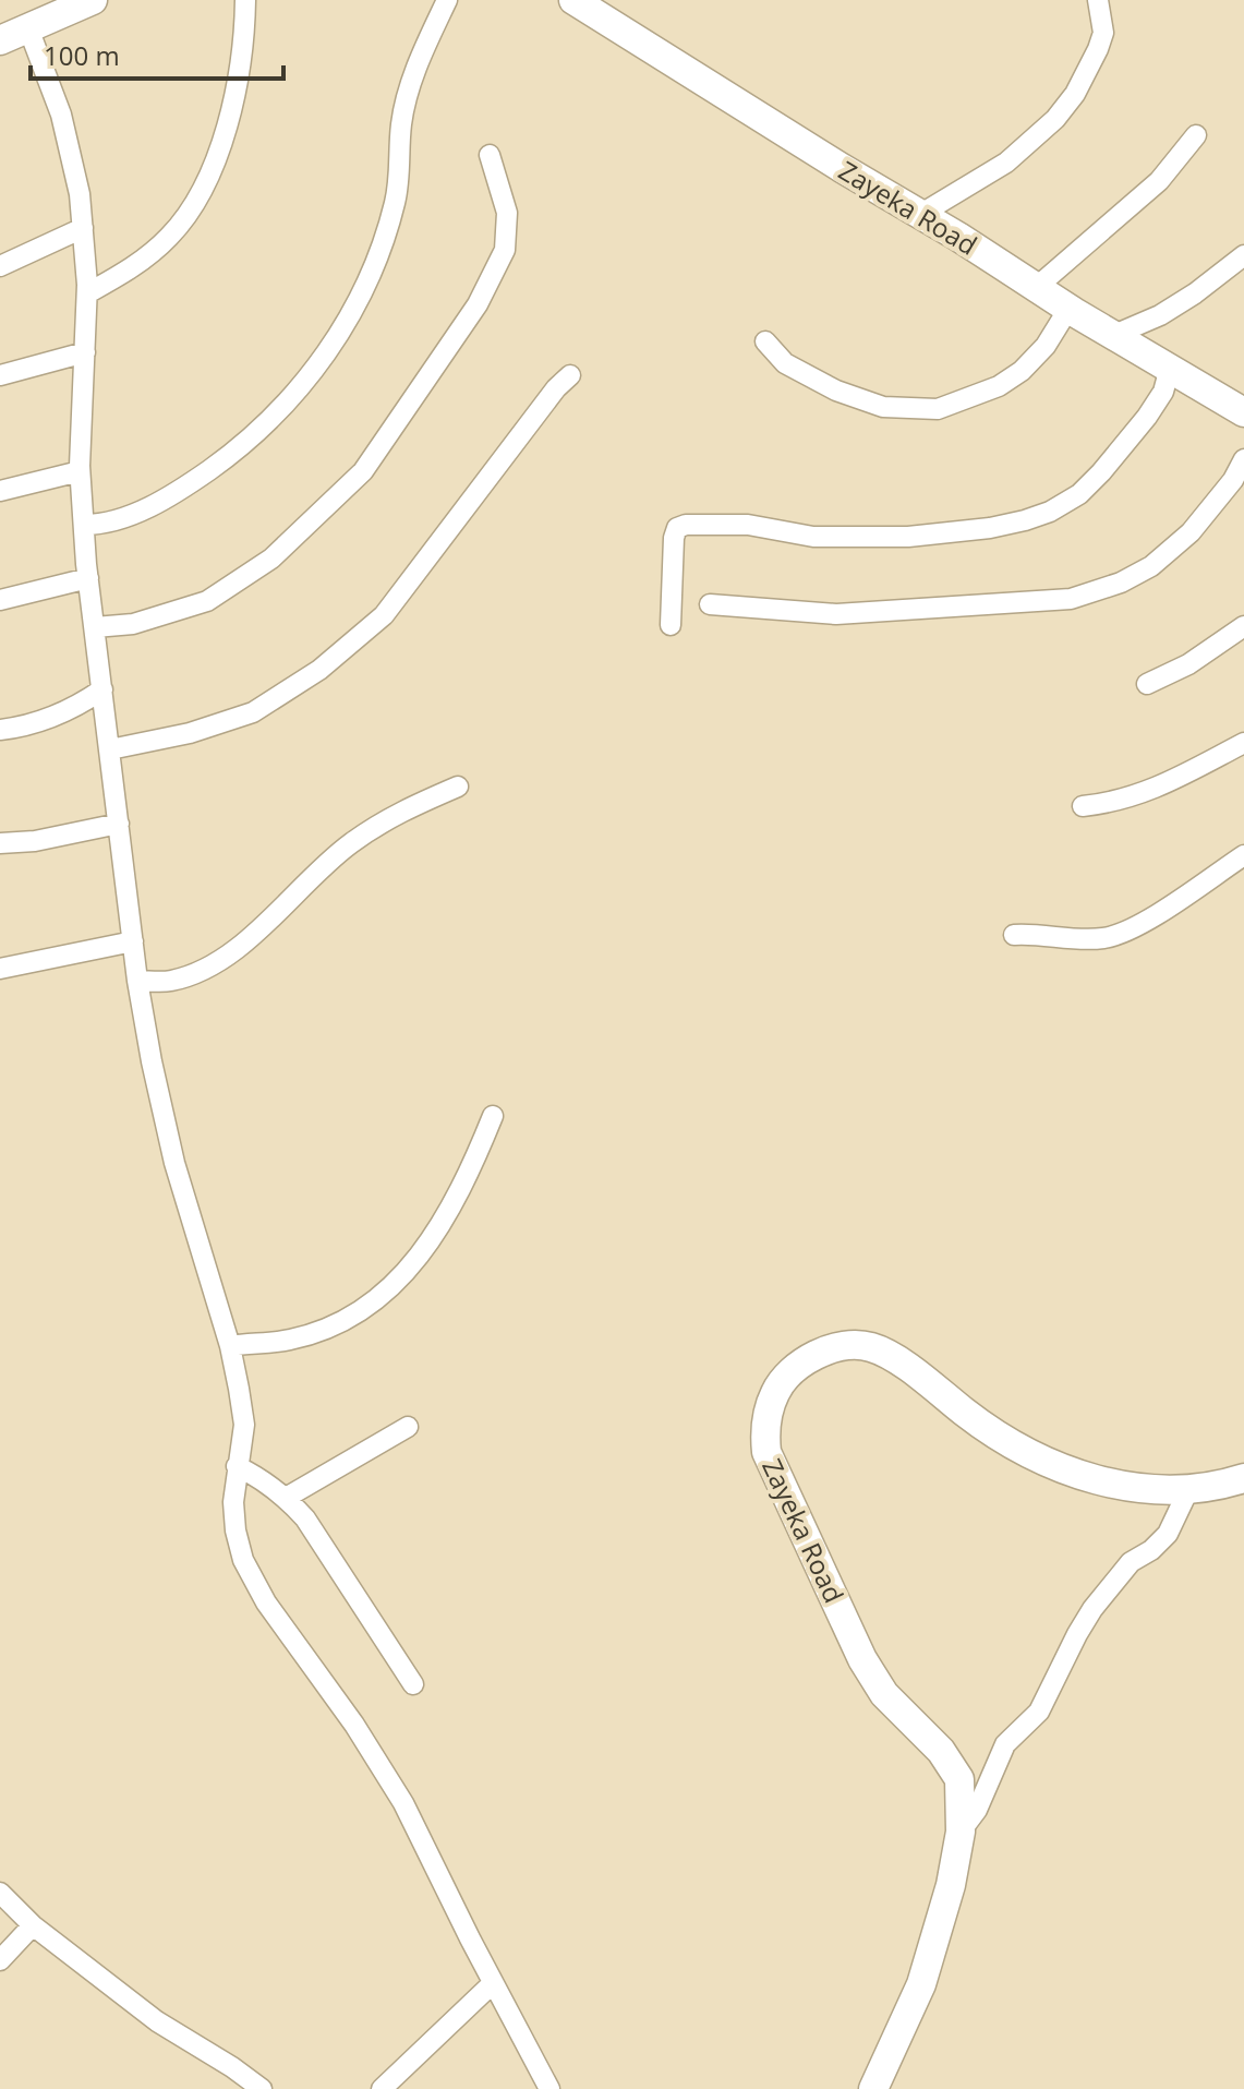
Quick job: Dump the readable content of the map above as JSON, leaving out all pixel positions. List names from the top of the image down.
{
  "streets": {
    "street": ["Zayeka Road"]
  },
  "scale_bar": "100 m"
}
